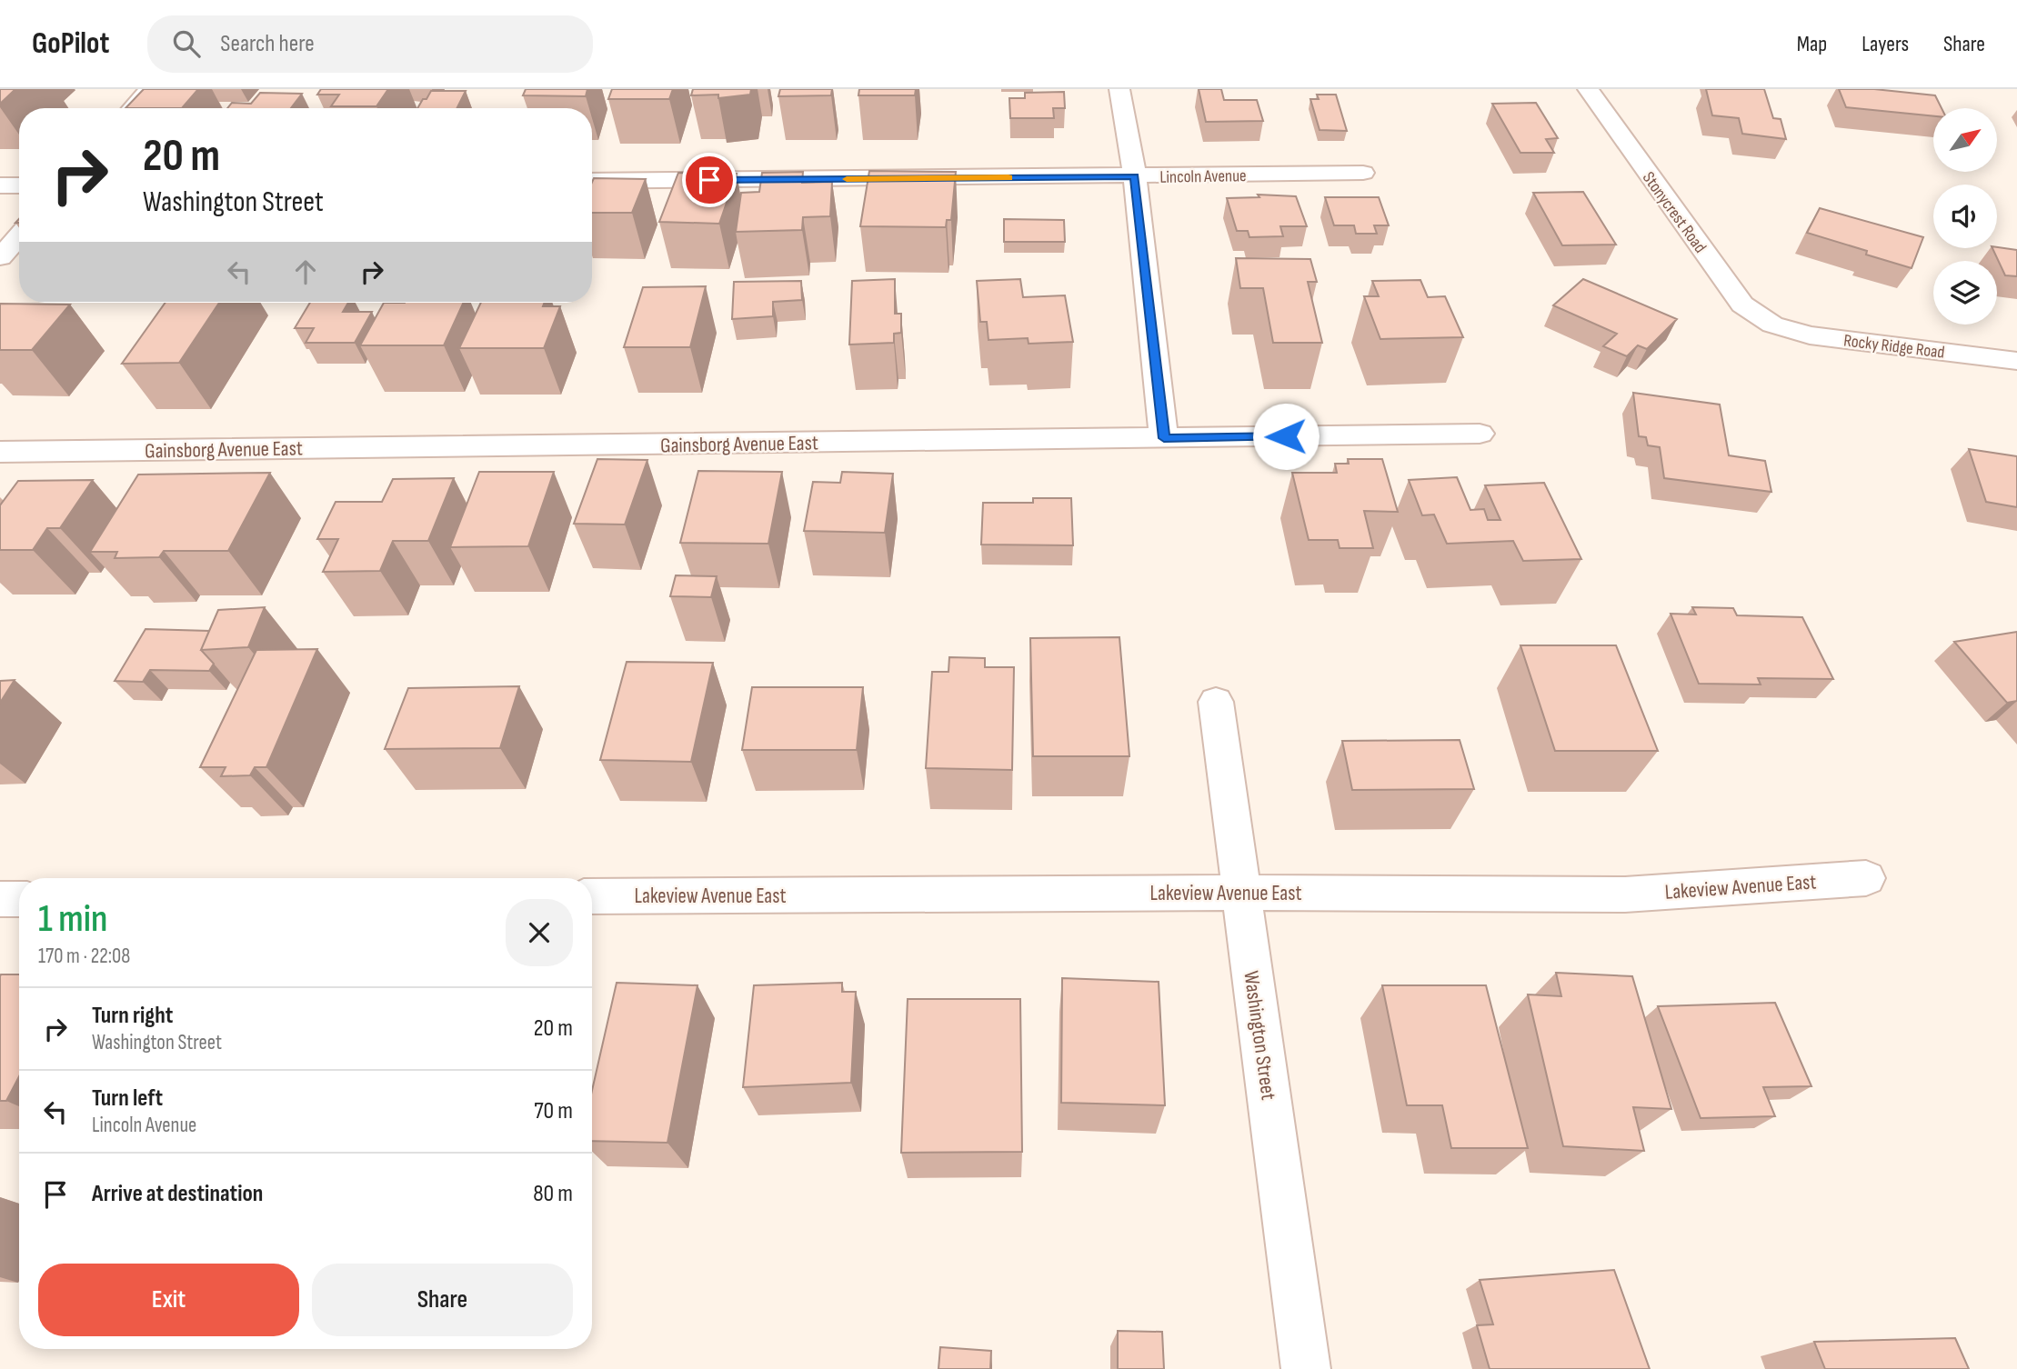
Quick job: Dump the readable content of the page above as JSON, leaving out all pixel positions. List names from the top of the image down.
{
  "streets": {
    "street": [
      "Lincoln Avenue",
      "Stonycrest Road",
      "Rocky Ridge Road",
      "Gainsborg Avenue East",
      "Lakeview Avenue East",
      "Washington Street"
    ]
  },
  "crossings": [
    ["Stonycrest Road", "Rocky Ridge Road"],
    ["Lakeview Avenue East", "Washington Street"]
  ],
  "north": "top right",
  "page": {
    "header": "GoPilot",
    "search": "Search here",
    "nav": ["Map", "Layers", "Share"],
    "turn": ["20 m", "Washington Street"],
    "heading": ["1 min", "170 m · 22:08"],
    "list": [
      {
        "name": "Turn right",
        "note": "Washington Street",
        "value": "20 m"
      },
      {
        "name": "Turn left",
        "note": "Lincoln Avenue",
        "value": "70 m"
      },
      {
        "name": "Arrive at destination",
        "value": "80 m"
      }
    ],
    "buttons": ["Exit", "Share"]
  }
}
